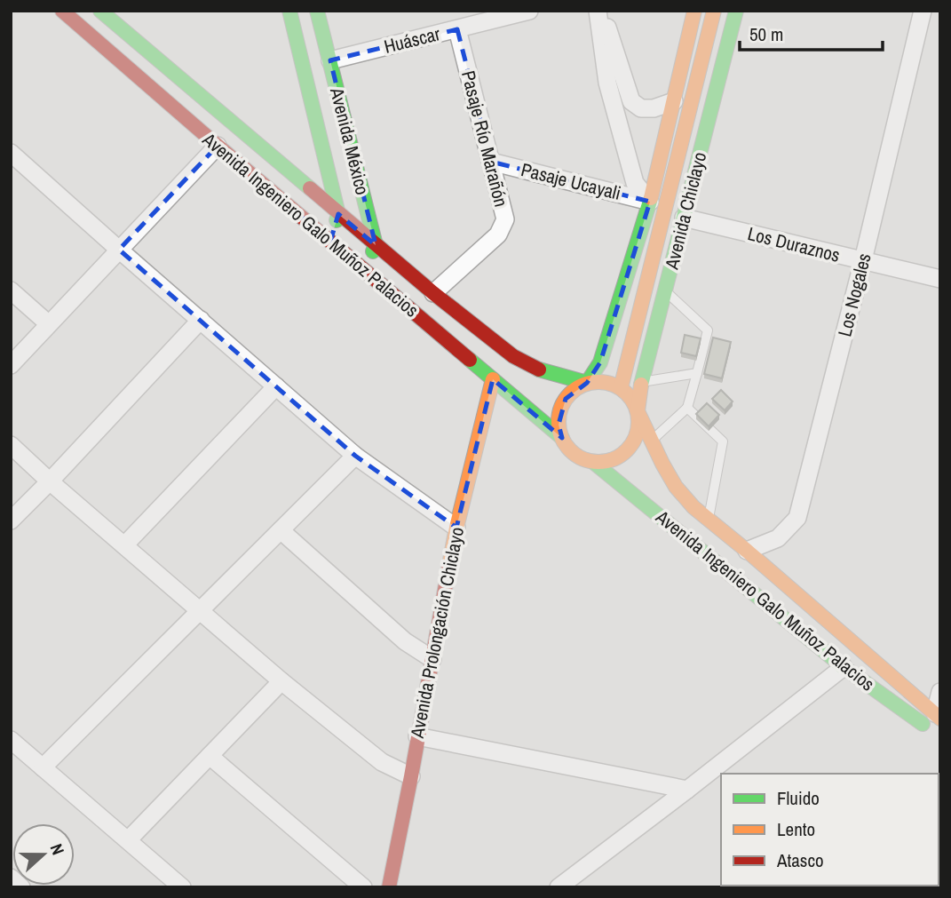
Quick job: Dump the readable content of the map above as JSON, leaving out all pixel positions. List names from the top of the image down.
{
  "streets": {
    "main road": [
      "Avenida México",
      "Avenida Chiclayo",
      "Avenida Ingeniero Galo Muñoz Palacios",
      "Avenida Prolongación Chiclayo"
    ],
    "street": [
      "Huáscar",
      "Pasaje Río Marañón",
      "Pasaje Ucayali",
      "Los Duraznos",
      "Los Nogales"
    ]
  },
  "crossings": [
    ["Huáscar", "Pasaje Río Marañón"],
    ["Huáscar", "Avenida México"],
    ["Pasaje Río Marañón", "Pasaje Ucayali"],
    ["Pasaje Río Marañón", "Avenida Ingeniero Galo Muñoz Palacios"],
    ["Avenida México", "Avenida Ingeniero Galo Muñoz Palacios"],
    ["Pasaje Ucayali", "Avenida Chiclayo"],
    ["Avenida Chiclayo", "Avenida Ingeniero Galo Muñoz Palacios"],
    ["Avenida Chiclayo", "Los Duraznos"],
    ["Avenida Ingeniero Galo Muñoz Palacios", "Los Nogales"],
    ["Avenida Ingeniero Galo Muñoz Palacios", "Avenida Prolongación Chiclayo"],
    ["Los Duraznos", "Los Nogales"]
  ],
  "legend": ["Fluido", "Lento", "Atasco"],
  "scale_bar": "50 m",
  "north": "right"
}
